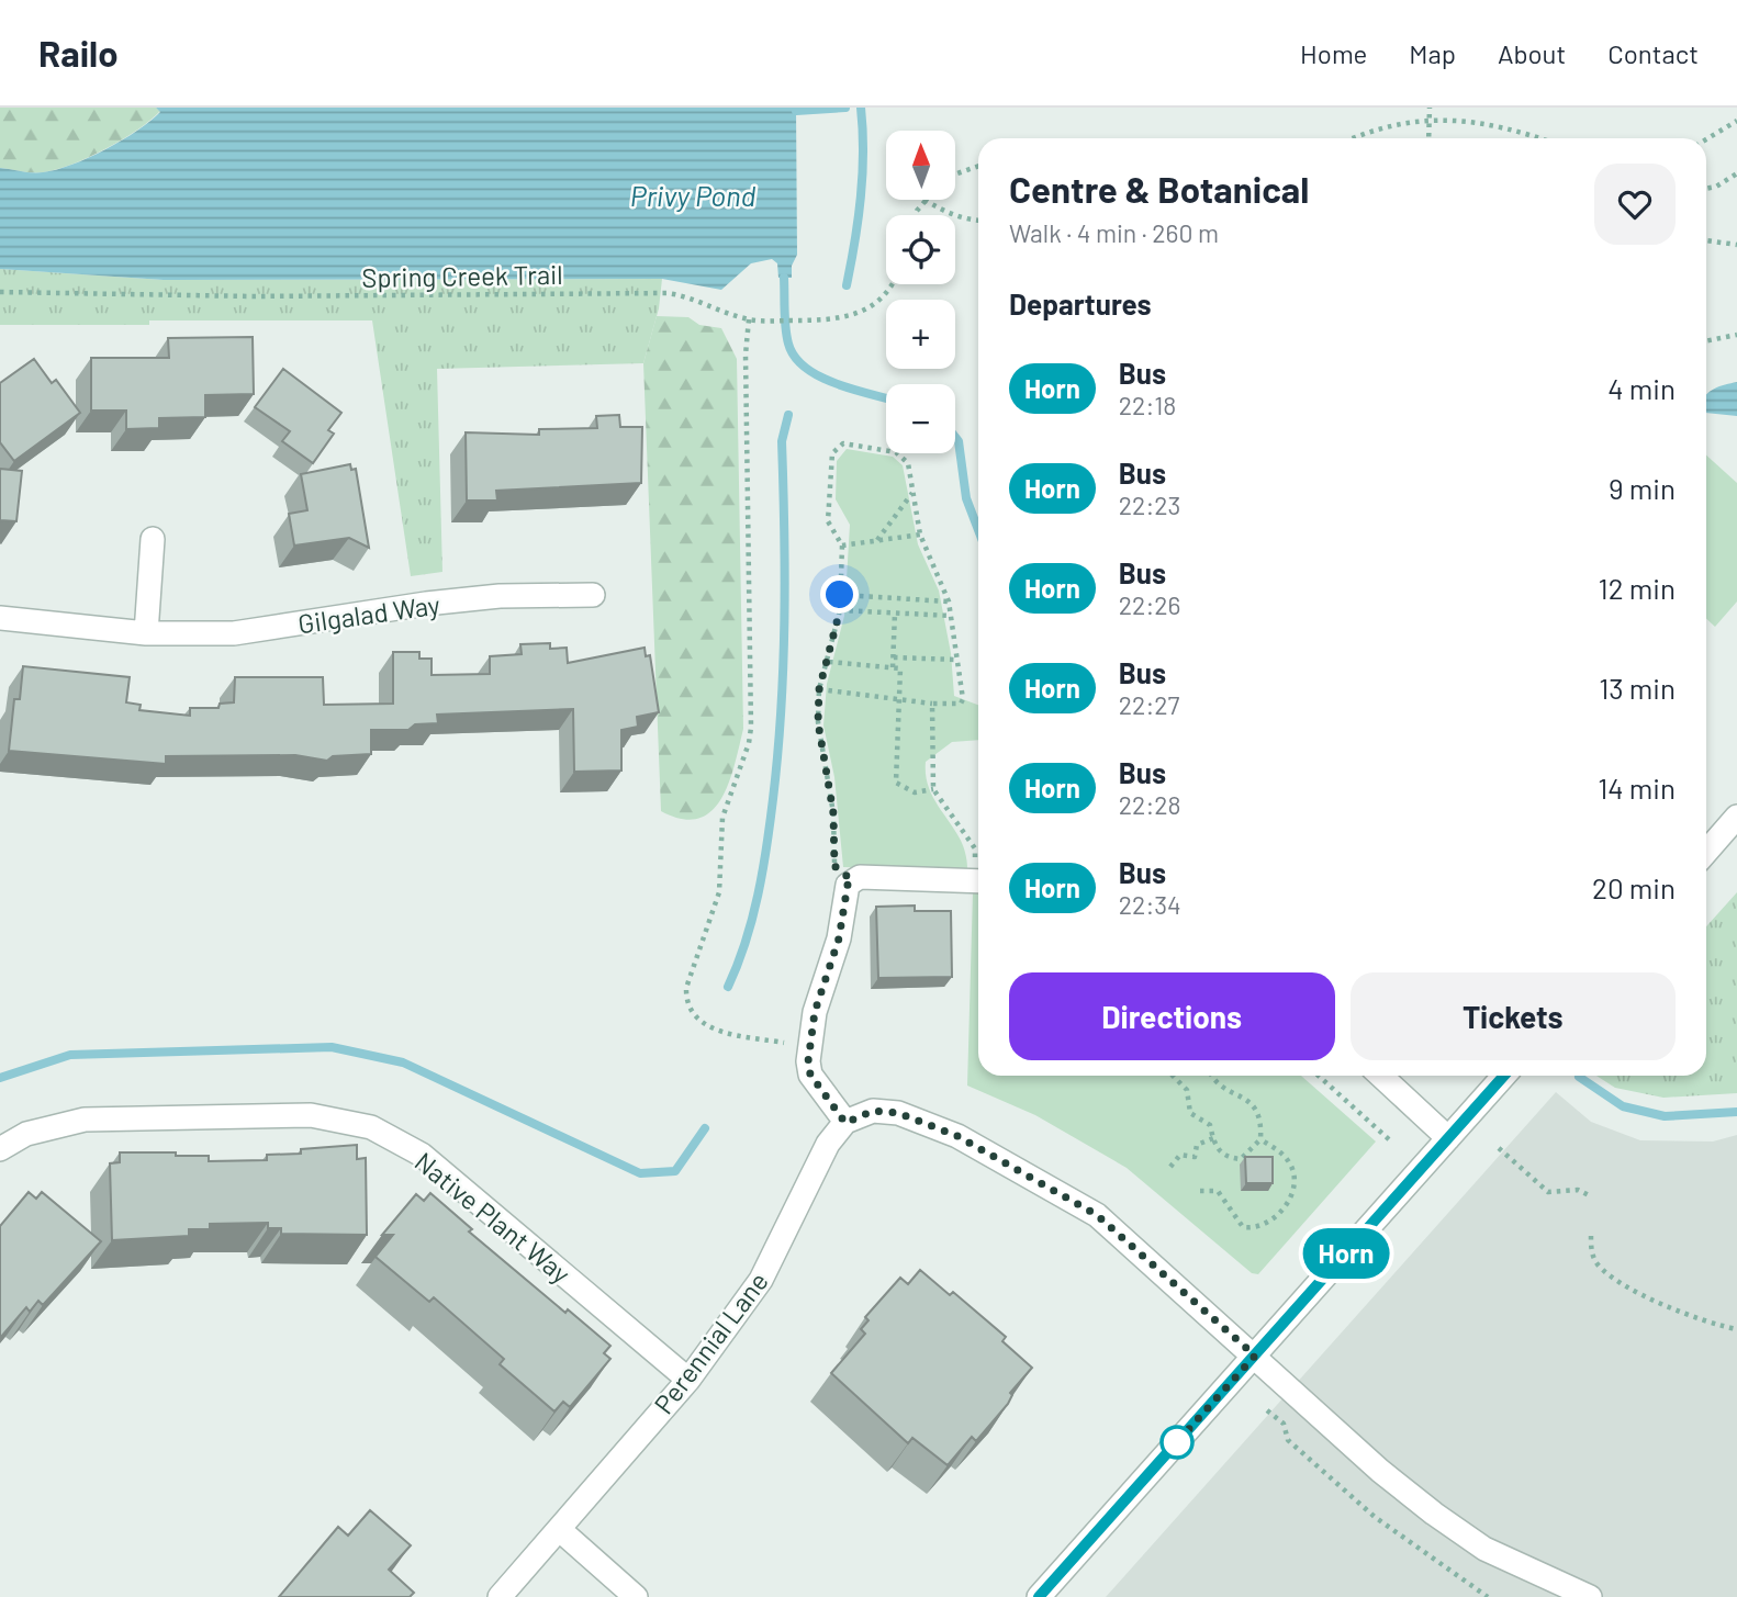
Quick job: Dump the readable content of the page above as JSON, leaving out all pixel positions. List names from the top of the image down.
{
  "streets": {
    "street": ["Gilgalad Way", "Native Plant Way", "Perennial Lane"],
    "path": ["Spring Creek Trail"]
  },
  "crossings": [
    ["Native Plant Way", "Perennial Lane"]
  ],
  "water": ["Privy Pond"],
  "lines": ["bus line Horn"],
  "north": "top",
  "page": {
    "header": "Railo",
    "nav": [
      "Home",
      "Map",
      "About",
      "Contact"
    ],
    "on_map": "Horn",
    "map_buttons": ["+", "−"],
    "heading": [
      ["Centre & Botanical", "Walk · 4 min · 260 m"],
      "Departures"
    ],
    "list": [
      {
        "mark": "Horn",
        "name": "Bus",
        "note": "22:18",
        "value": "4 min"
      },
      {
        "mark": "Horn",
        "name": "Bus",
        "note": "22:23",
        "value": "9 min"
      },
      {
        "mark": "Horn",
        "name": "Bus",
        "note": "22:26",
        "value": "12 min"
      },
      {
        "mark": "Horn",
        "name": "Bus",
        "note": "22:27",
        "value": "13 min"
      },
      {
        "mark": "Horn",
        "name": "Bus",
        "note": "22:28",
        "value": "14 min"
      },
      {
        "mark": "Horn",
        "name": "Bus",
        "note": "22:34",
        "value": "20 min"
      }
    ],
    "buttons": ["Directions", "Tickets"]
  }
}
